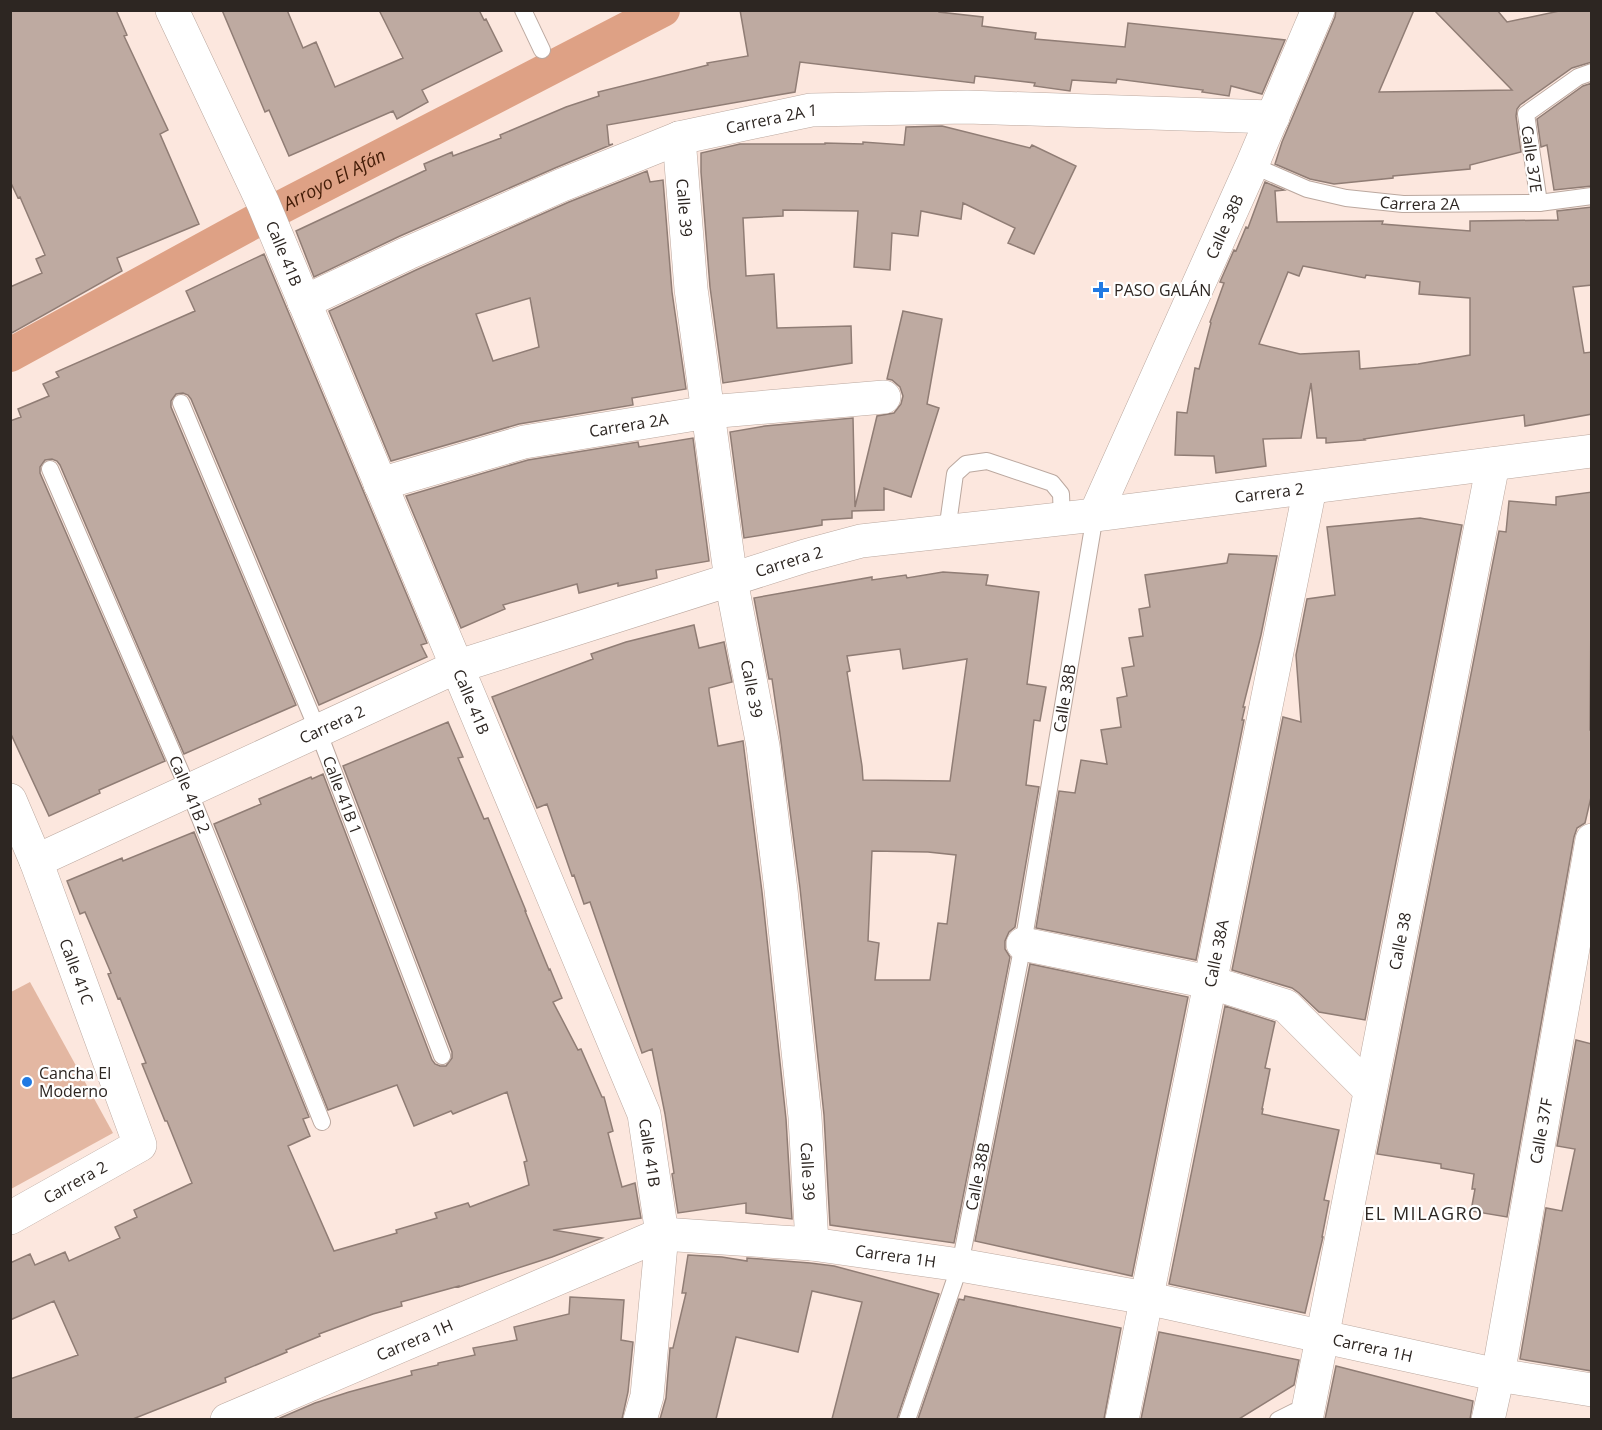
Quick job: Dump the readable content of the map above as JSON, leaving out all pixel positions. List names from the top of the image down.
{
  "streets": {
    "street": [
      "Carrera 2A 1",
      "Carrera 2A",
      "Calle 39",
      "Calle 38B",
      "Calle 41B",
      "Carrera 2",
      "Calle 38",
      "Calle 38A",
      "Calle 41C",
      "Calle 37F",
      "Carrera 1H"
    ],
    "lane": ["Calle 37E", "Calle 41B 2", "Calle 41B 1"]
  },
  "crossings": [
    ["Carrera 2A 1", "Calle 39"],
    ["Carrera 2A 1", "Calle 38B"],
    ["Carrera 2A 1", "Calle 41B"],
    ["Calle 37E", "Carrera 2A"],
    ["Carrera 2A", "Calle 39"],
    ["Carrera 2A", "Calle 38B"],
    ["Carrera 2A", "Calle 41B"],
    ["Calle 39", "Carrera 2"],
    ["Calle 39", "Carrera 1H"],
    ["Calle 38B", "Carrera 2"],
    ["Calle 38B", "Carrera 1H"],
    ["Calle 41B", "Carrera 2"],
    ["Calle 41B", "Carrera 1H"],
    ["Carrera 2", "Calle 41B 2"],
    ["Carrera 2", "Calle 41B 1"],
    ["Carrera 2", "Calle 38"],
    ["Carrera 2", "Calle 38A"],
    ["Carrera 2", "Calle 41C"],
    ["Calle 38", "Carrera 1H"],
    ["Calle 38A", "Carrera 1H"],
    ["Calle 37F", "Carrera 1H"]
  ],
  "districts": ["EL MILAGRO"],
  "water": ["Arroyo El Afán"],
  "places": {
    "health": ["PASO GALÁN"],
    "other": ["Cancha El Moderno"]
  }
}
